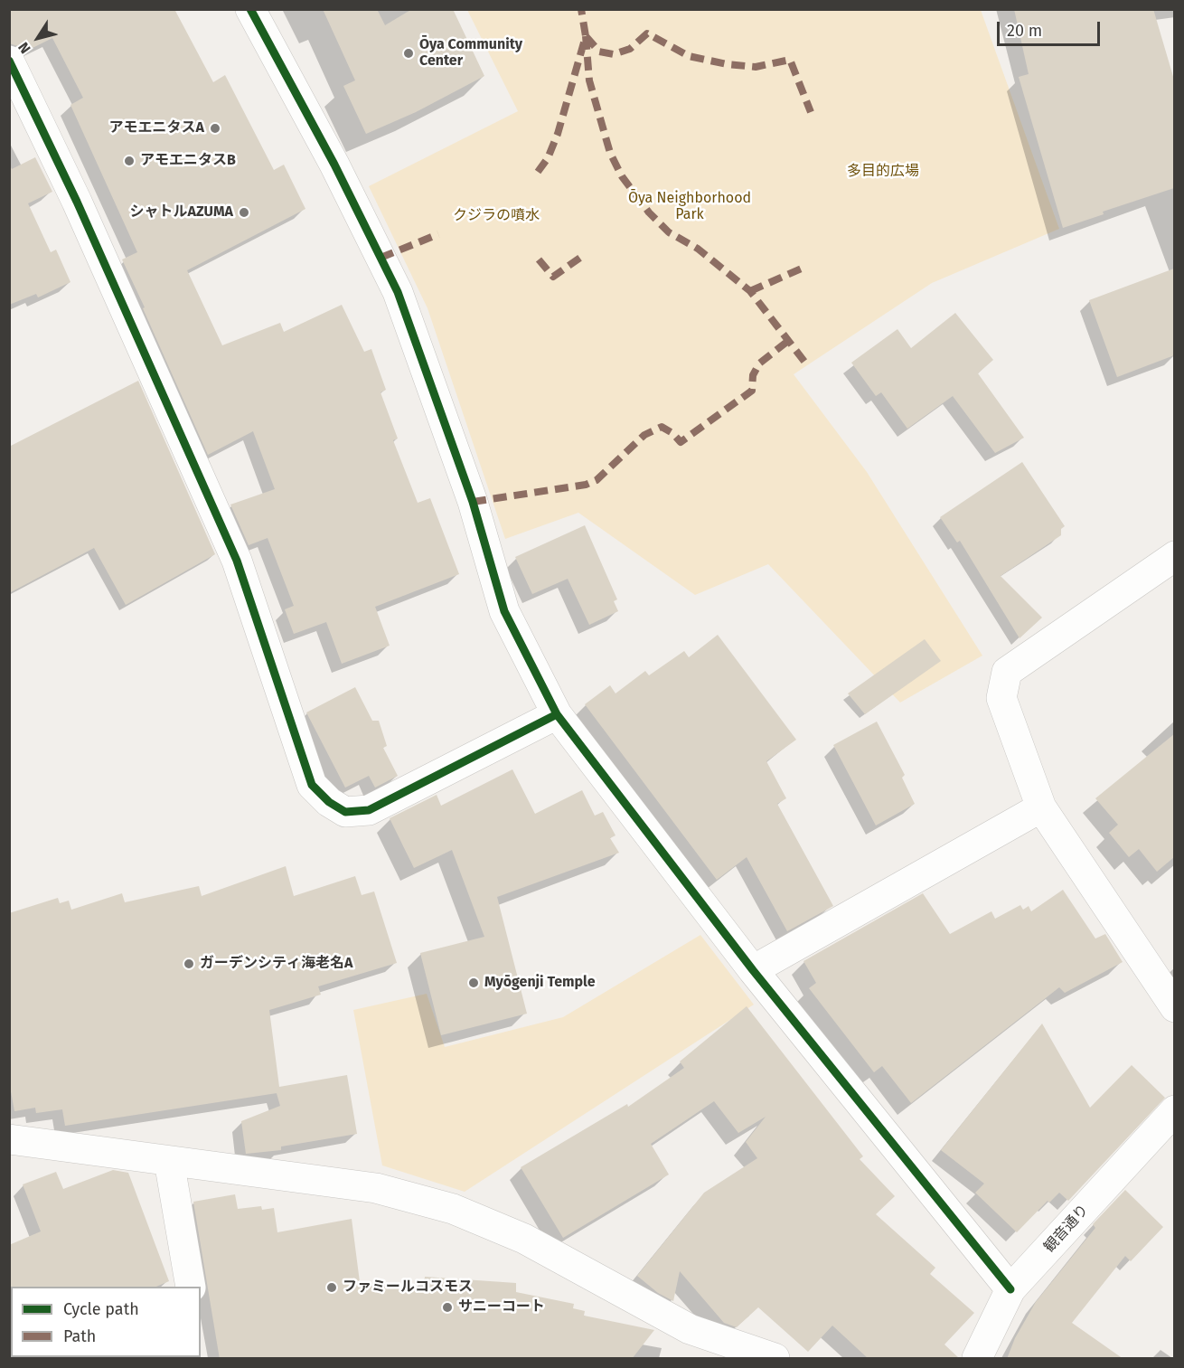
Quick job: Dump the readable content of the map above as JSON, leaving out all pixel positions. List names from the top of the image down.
{
  "streets": {
    "street": ["観音通り"]
  },
  "parks": ["多目的広場", "Ōya Neighborhood Park", "クジラの噴水"],
  "places": [
    "Ōya Community Center",
    "アモエニタスA",
    "アモエニタスB",
    "シャトルAZUMA",
    "ガーデンシティ海老名A",
    "Myōgenji Temple",
    "ファミールコスモス",
    "サニーコート"
  ],
  "legend": ["Cycle path", "Path"],
  "scale_bar": "20 m",
  "north": "bottom left"
}
